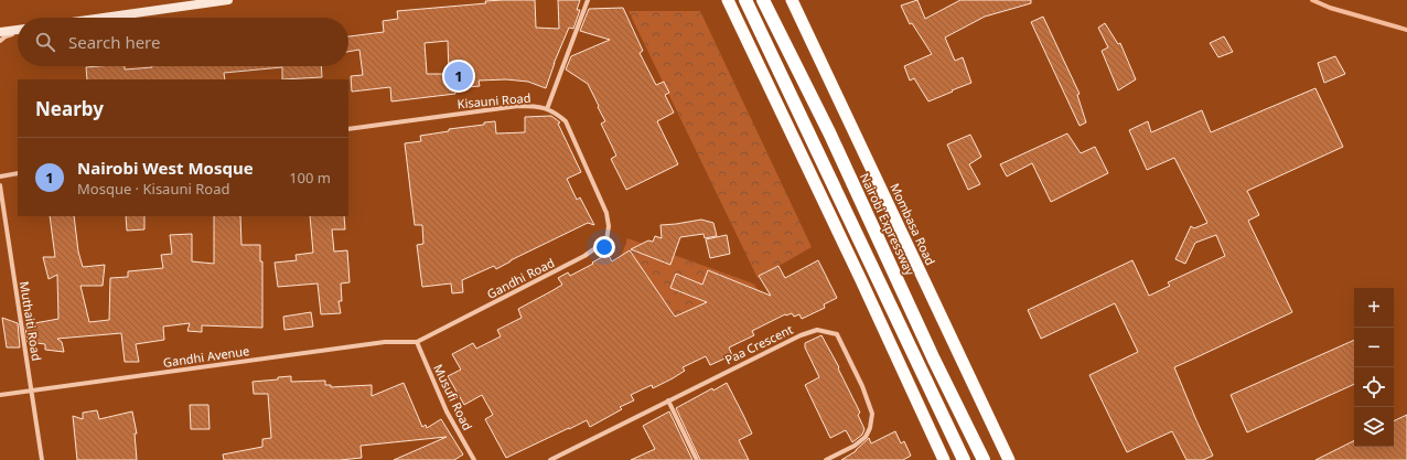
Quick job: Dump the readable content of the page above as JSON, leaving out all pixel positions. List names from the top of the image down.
{
  "streets": {
    "highway": ["Nairobi Expressway", "Mombasa Road"],
    "street": [
      "Kisauni Road",
      "Gandhi Road",
      "Muthaiti Road",
      "Paa Crescent",
      "Gandhi Avenue",
      "Musufi Road"
    ]
  },
  "crossings": [
    ["Kisauni Road", "Gandhi Road"],
    ["Gandhi Road", "Gandhi Avenue"],
    ["Gandhi Road", "Musufi Road"],
    ["Muthaiti Road", "Gandhi Avenue"],
    ["Gandhi Avenue", "Musufi Road"]
  ],
  "page": {
    "search": "Search here",
    "pins": "1",
    "heading": "Nearby",
    "list": [
      {
        "mark": "1",
        "name": "Nairobi West Mosque",
        "note": "Mosque · Kisauni Road",
        "value": "100 m"
      }
    ],
    "map_buttons": ["+", "−"]
  }
}
